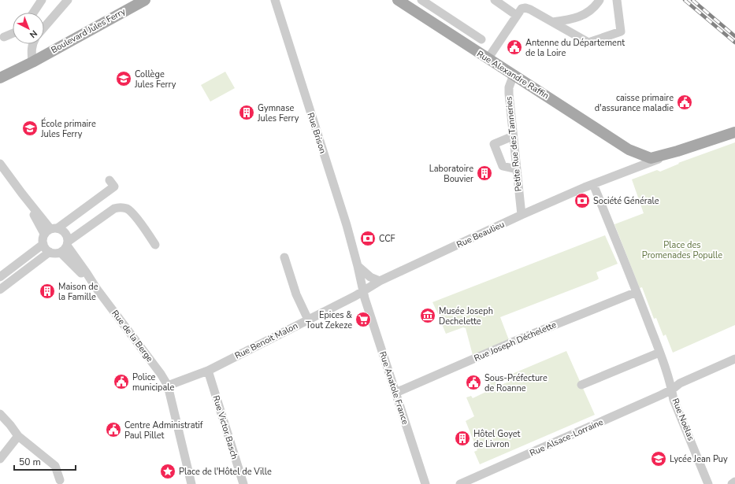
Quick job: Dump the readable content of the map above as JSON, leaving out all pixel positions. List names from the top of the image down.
{
  "streets": {
    "main road": ["Boulevard Jules Ferry", "Rue Alexandre Raffin"],
    "street": [
      "Rue Brison",
      "Petite Rue des Tanneries",
      "Rue Beaulieu",
      "Rue de la Berge",
      "Rue Benoit Malon",
      "Rue Joseph Déchelette",
      "Rue Anatole France",
      "Rue Noëlas",
      "Rue Victor Basch",
      "Rue Alsace-Lorraine"
    ]
  },
  "crossings": [
    ["Rue Alexandre Raffin", "Petite Rue des Tanneries"],
    ["Rue Alexandre Raffin", "Rue Beaulieu"],
    ["Rue Brison", "Rue Beaulieu"],
    ["Rue Brison", "Rue Benoit Malon"],
    ["Rue Brison", "Rue Anatole France"],
    ["Petite Rue des Tanneries", "Rue Beaulieu"],
    ["Rue Beaulieu", "Rue Benoit Malon"],
    ["Rue Beaulieu", "Rue Anatole France"],
    ["Rue de la Berge", "Rue Benoit Malon"],
    ["Rue Benoit Malon", "Rue Anatole France"],
    ["Rue Benoit Malon", "Rue Victor Basch"],
    ["Rue Joseph Déchelette", "Rue Anatole France"],
    ["Rue Noëlas", "Rue Alsace-Lorraine"]
  ],
  "parks": ["Place des Promenades Populle"],
  "places": {
    "public building": [
      "Antenne du Département de la Loire",
      "caisse primaire d'assurance maladie",
      "Police municipale",
      "Sous-Préfecture de Roanne",
      "Centre Administratif Paul Pillet"
    ],
    "school or university": ["Collège Jules Ferry", "École primaire Jules Ferry", "Lycée Jean Puy"],
    "building": [
      "Gymnase Jules Ferry",
      "Laboratoire Bouvier",
      "Maison de la Famille",
      "Hôtel Goyet de Livron"
    ],
    "bank": ["Société Générale", "CCF"],
    "museum": ["Musée Joseph Dechelette"],
    "supermarket": ["Epices & Tout Zekeze"],
    "place": ["Place de l'Hôtel de Ville"]
  },
  "scale_bar": "50 m",
  "north": "bottom right"
}
